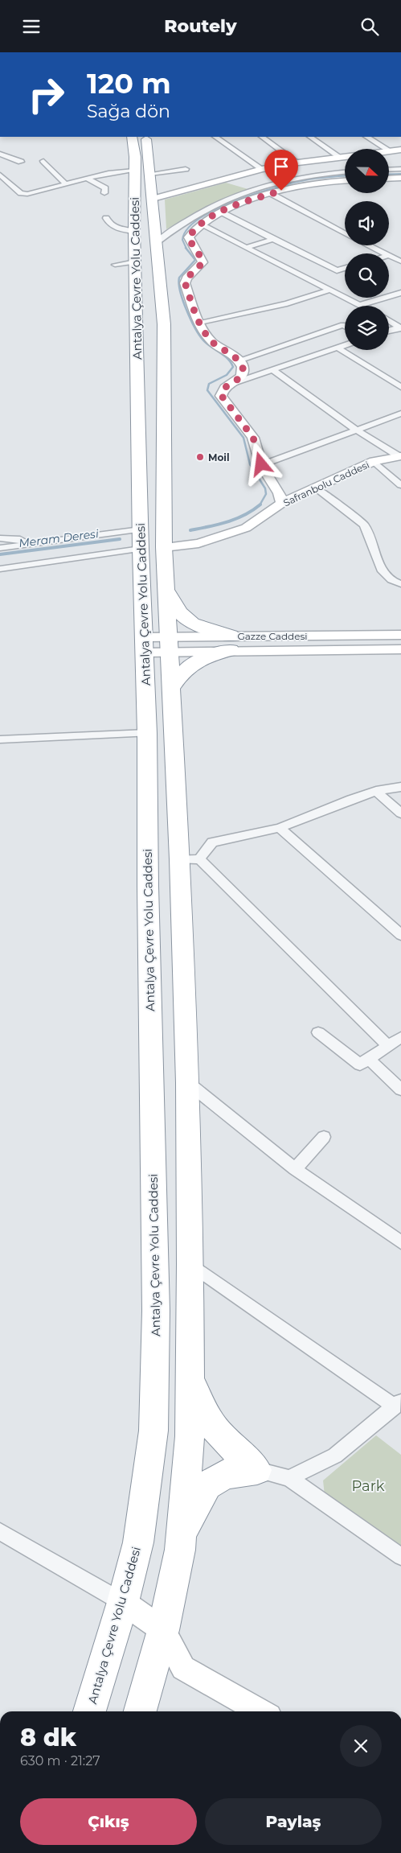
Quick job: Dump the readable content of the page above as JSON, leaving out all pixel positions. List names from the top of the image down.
{
  "streets": {
    "highway": ["Antalya Çevre Yolu Caddesi"],
    "street": ["Safranbolu Caddesi", "Gazze Caddesi"]
  },
  "crossings": [
    ["Antalya Çevre Yolu Caddesi", "Safranbolu Caddesi"],
    ["Antalya Çevre Yolu Caddesi", "Gazze Caddesi"]
  ],
  "water": ["Meram Deresi"],
  "parks": ["Park"],
  "places": ["Moil"],
  "north": "right",
  "page": {
    "header": "Routely",
    "turn": ["120 m", "Sağa dön"],
    "heading": ["8 dk", "630 m · 21:27"],
    "buttons": ["Çıkış", "Paylaş"]
  }
}
